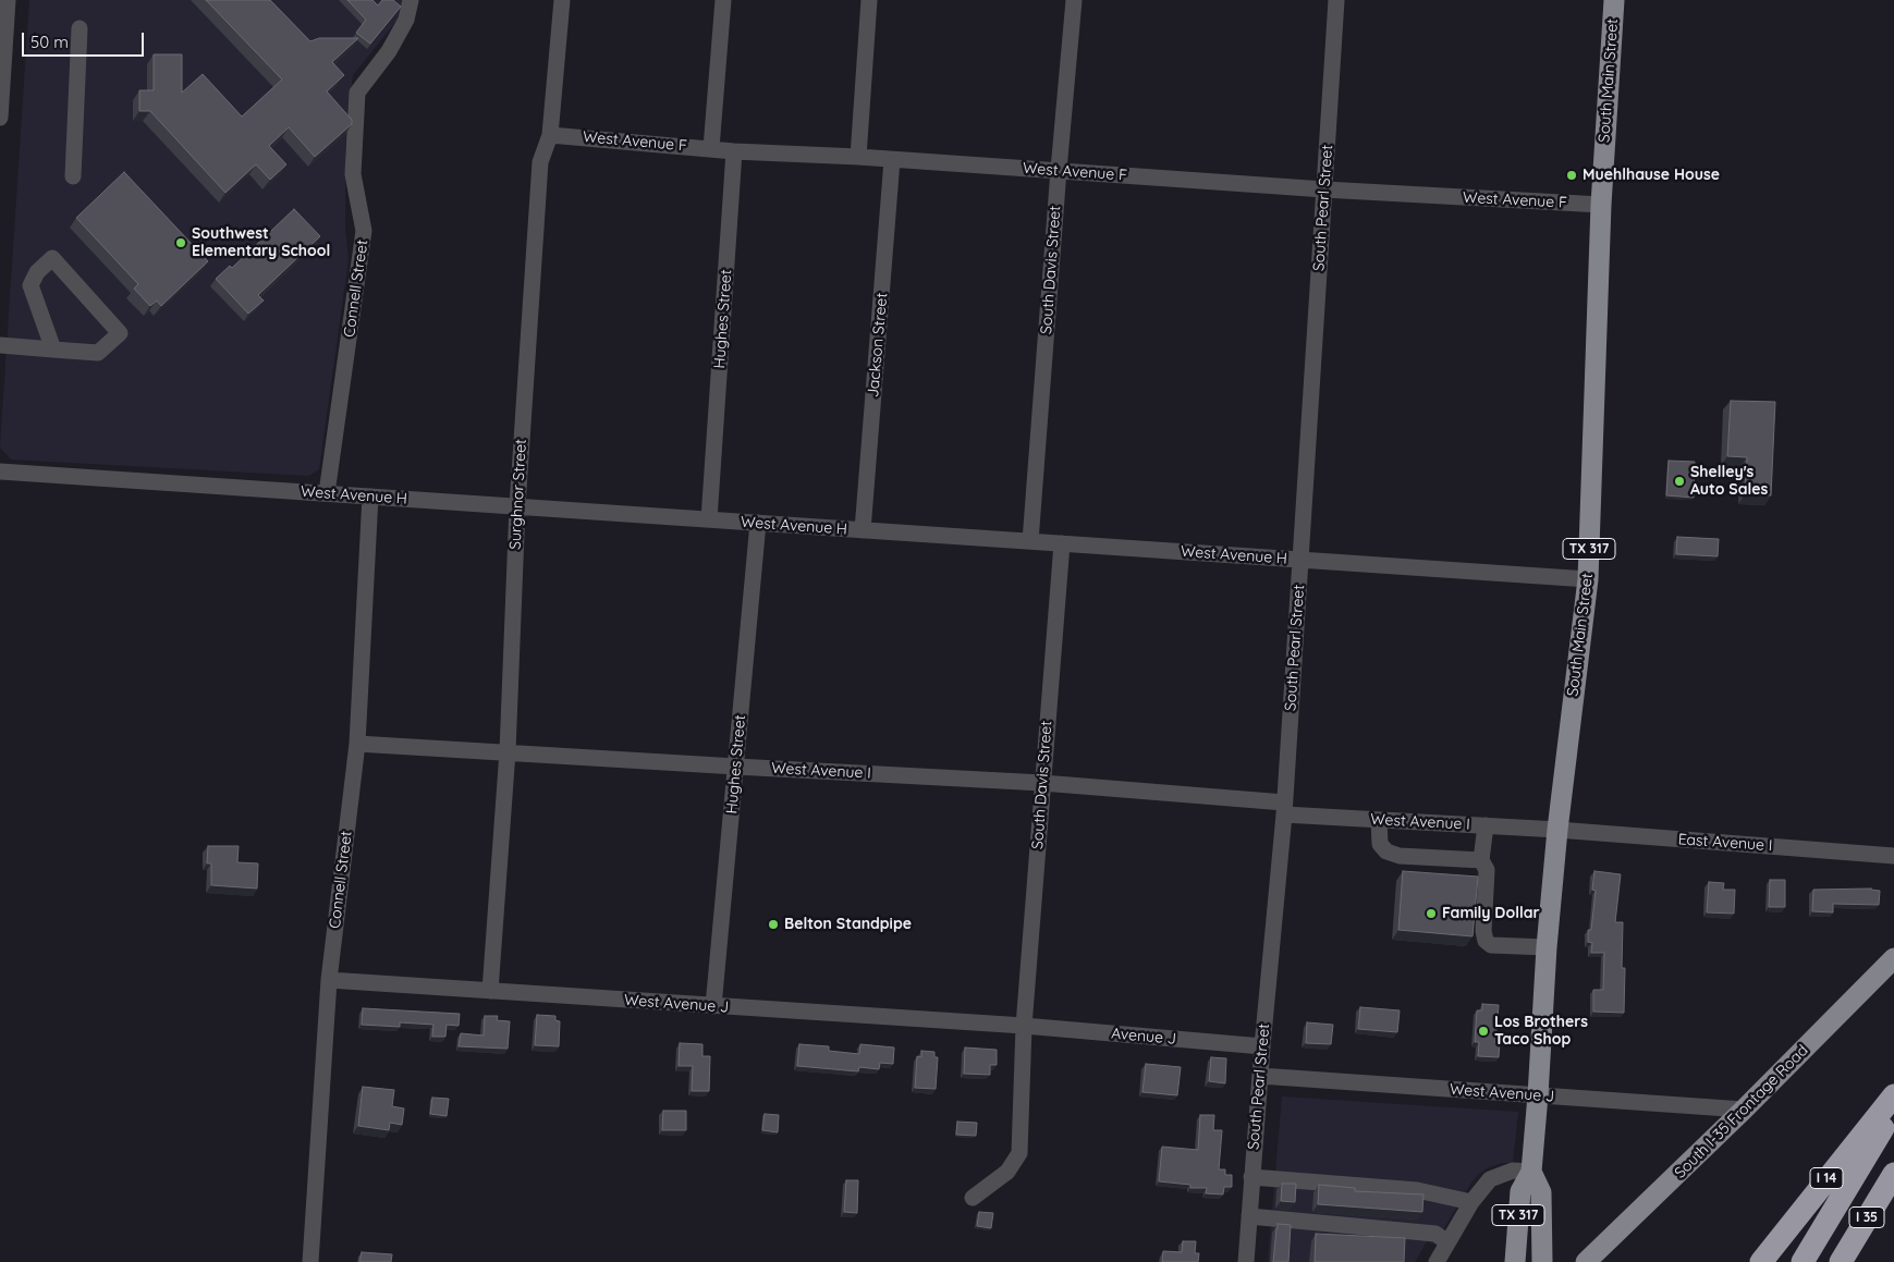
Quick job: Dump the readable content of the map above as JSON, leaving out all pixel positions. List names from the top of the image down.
{
  "streets": {
    "highway": ["I 14", "I 35"],
    "main road": ["South Main Street", "TX 317", "South I-35 Frontage Road"],
    "street": [
      "West Avenue F",
      "South Pearl Street",
      "South Davis Street",
      "Connell Street",
      "Hughes Street",
      "Jackson Street",
      "Surghnor Street",
      "West Avenue H",
      "West Avenue I",
      "East Avenue I",
      "West Avenue J",
      "Avenue J"
    ]
  },
  "crossings": [
    ["South Main Street", "West Avenue F"],
    ["South Main Street", "West Avenue H"],
    ["South Main Street", "West Avenue I"],
    ["South Main Street", "East Avenue I"],
    ["South Main Street", "West Avenue J"],
    ["West Avenue F", "South Pearl Street"],
    ["West Avenue F", "South Davis Street"],
    ["West Avenue F", "Hughes Street"],
    ["West Avenue F", "Jackson Street"],
    ["West Avenue F", "Surghnor Street"],
    ["South Pearl Street", "West Avenue H"],
    ["South Pearl Street", "West Avenue I"],
    ["South Pearl Street", "West Avenue J"],
    ["South Pearl Street", "Avenue J"],
    ["South Davis Street", "West Avenue H"],
    ["South Davis Street", "West Avenue I"],
    ["South Davis Street", "West Avenue J"],
    ["South Davis Street", "Avenue J"],
    ["Connell Street", "West Avenue H"],
    ["Connell Street", "West Avenue I"],
    ["Connell Street", "West Avenue J"],
    ["Hughes Street", "West Avenue H"],
    ["Hughes Street", "West Avenue I"],
    ["Hughes Street", "West Avenue J"],
    ["Jackson Street", "West Avenue H"],
    ["Surghnor Street", "West Avenue H"],
    ["Surghnor Street", "West Avenue I"],
    ["Surghnor Street", "West Avenue J"],
    ["West Avenue I", "East Avenue I"],
    ["West Avenue J", "Avenue J"],
    ["West Avenue J", "South I-35 Frontage Road"]
  ],
  "places": [
    "Muehlhause House",
    "Southwest Elementary School",
    "Shelley's Auto Sales",
    "Family Dollar",
    "Belton Standpipe",
    "Los Brothers Taco Shop"
  ],
  "scale_bar": "50 m"
}
